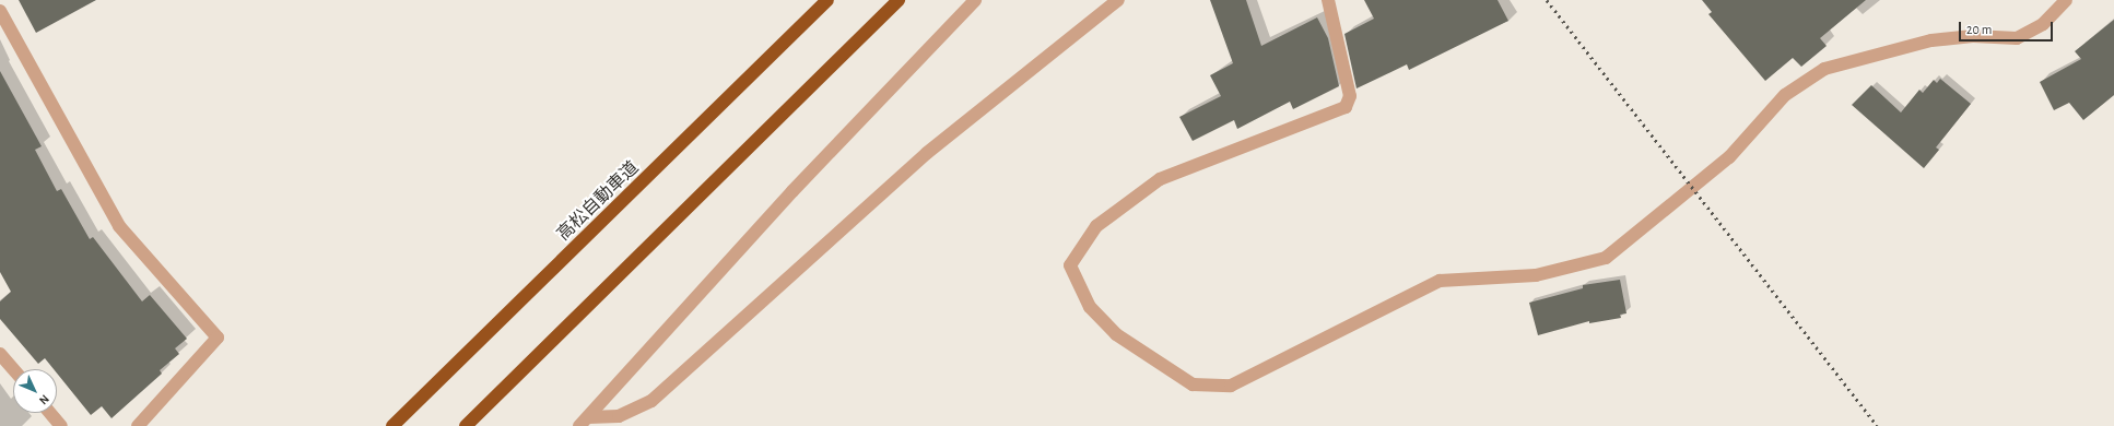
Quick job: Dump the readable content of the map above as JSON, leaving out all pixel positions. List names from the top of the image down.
{
  "streets": {
    "highway": ["高松自動車道"]
  },
  "scale_bar": "20 m",
  "north": "bottom right"
}
